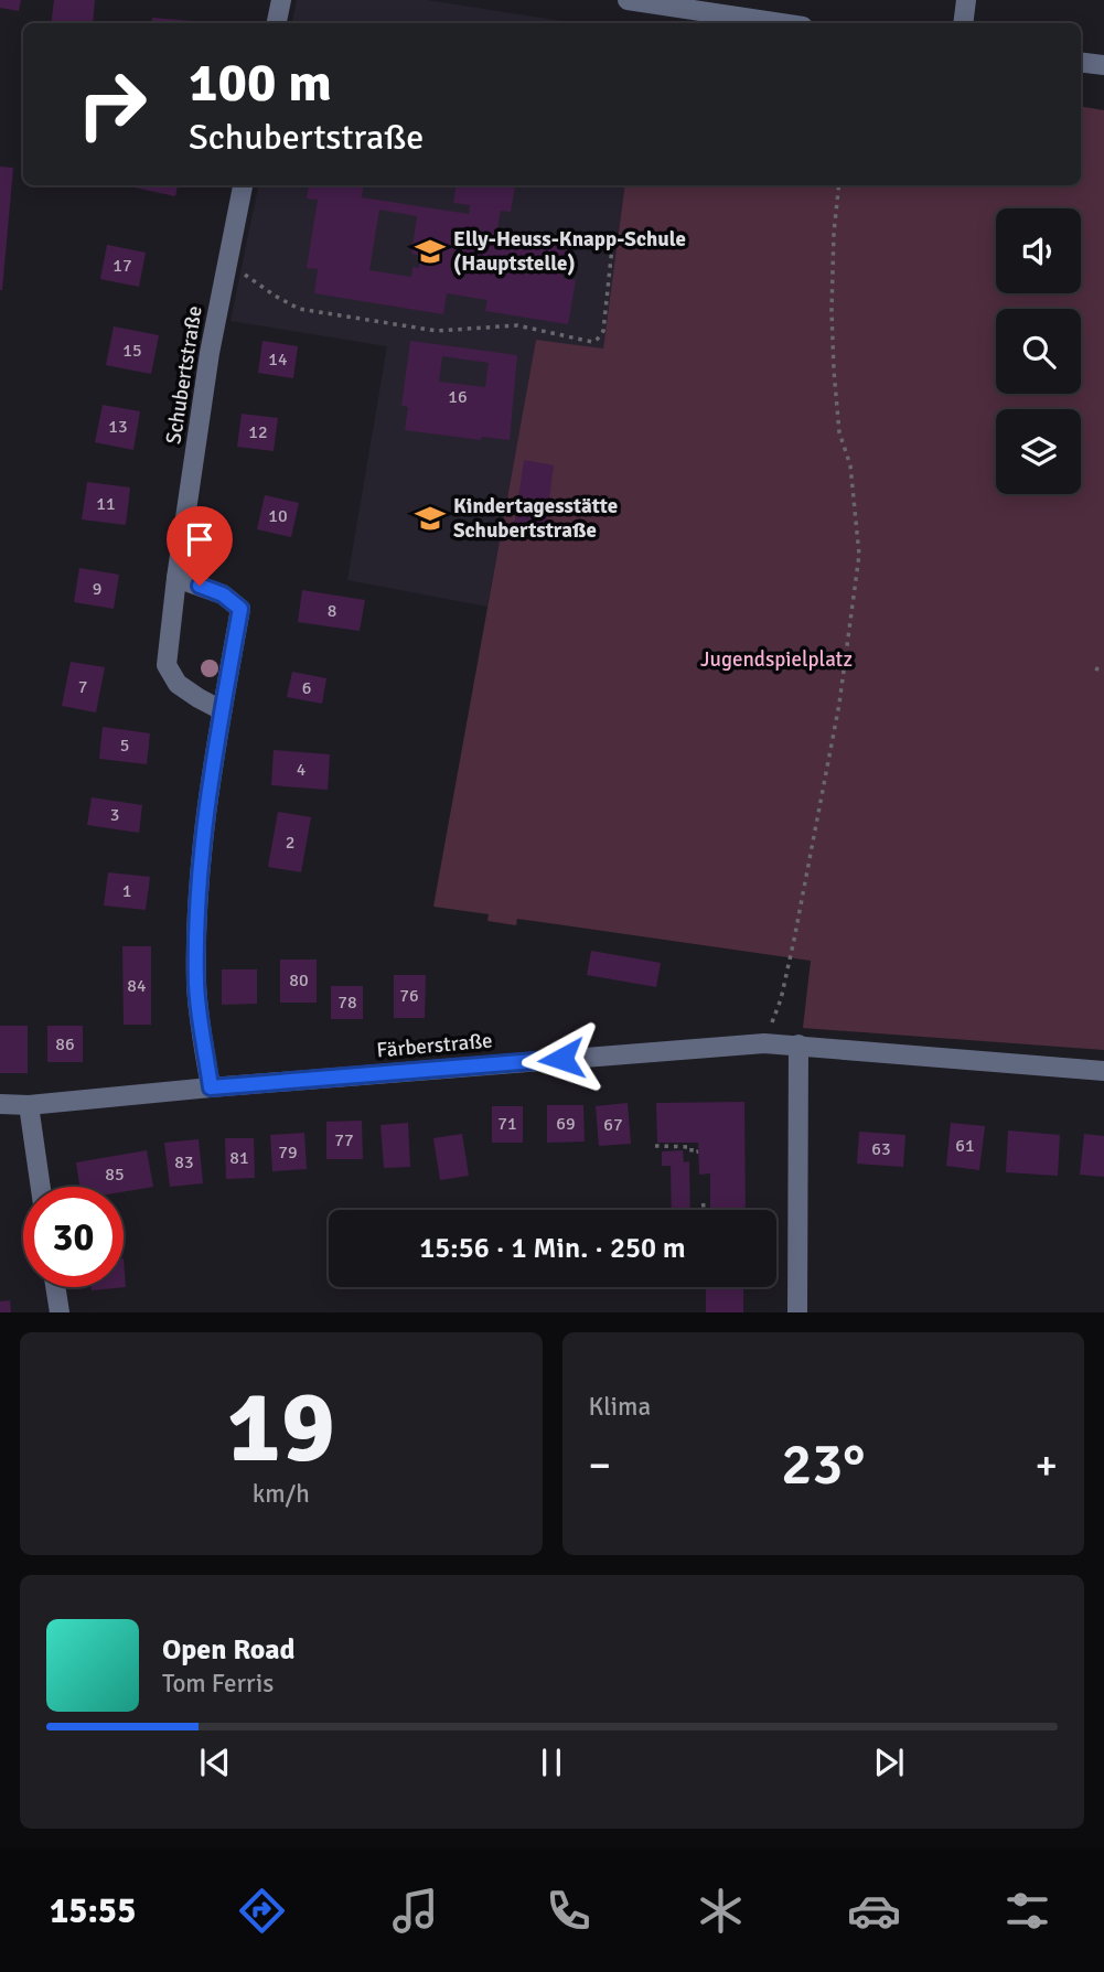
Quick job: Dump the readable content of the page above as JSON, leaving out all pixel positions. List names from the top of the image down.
{
  "streets": {
    "street": ["Schubertstraße", "Färberstraße"]
  },
  "parks": ["Jugendspielplatz"],
  "places": {
    "school or university": ["Elly-Heuss-Knapp-Schule (Hauptstelle)", "Kindertagesstätte Schubertstraße"]
  },
  "house_numbers": [
    "17",
    "15",
    "14",
    "16",
    "13",
    "12",
    "11",
    "10",
    "9",
    "8",
    "7",
    "6",
    "5",
    "4",
    "3",
    "2",
    "1",
    "80",
    "84",
    "76",
    "78",
    "86",
    "71",
    "69",
    "67",
    "77",
    "61",
    "63",
    "79",
    "81",
    "83",
    "85"
  ],
  "page": {
    "turn": ["100 m", "Schubertstraße"],
    "limit": "30",
    "trip": "15:56 · 1 Min. · 250 m",
    "tile": [
      ["19", "km/h"],
      "Klima"
    ],
    "heat": ["−", "23°", "+"],
    "song": ["Open Road", "Tom Ferris"],
    "tabs": "15:55"
  }
}
